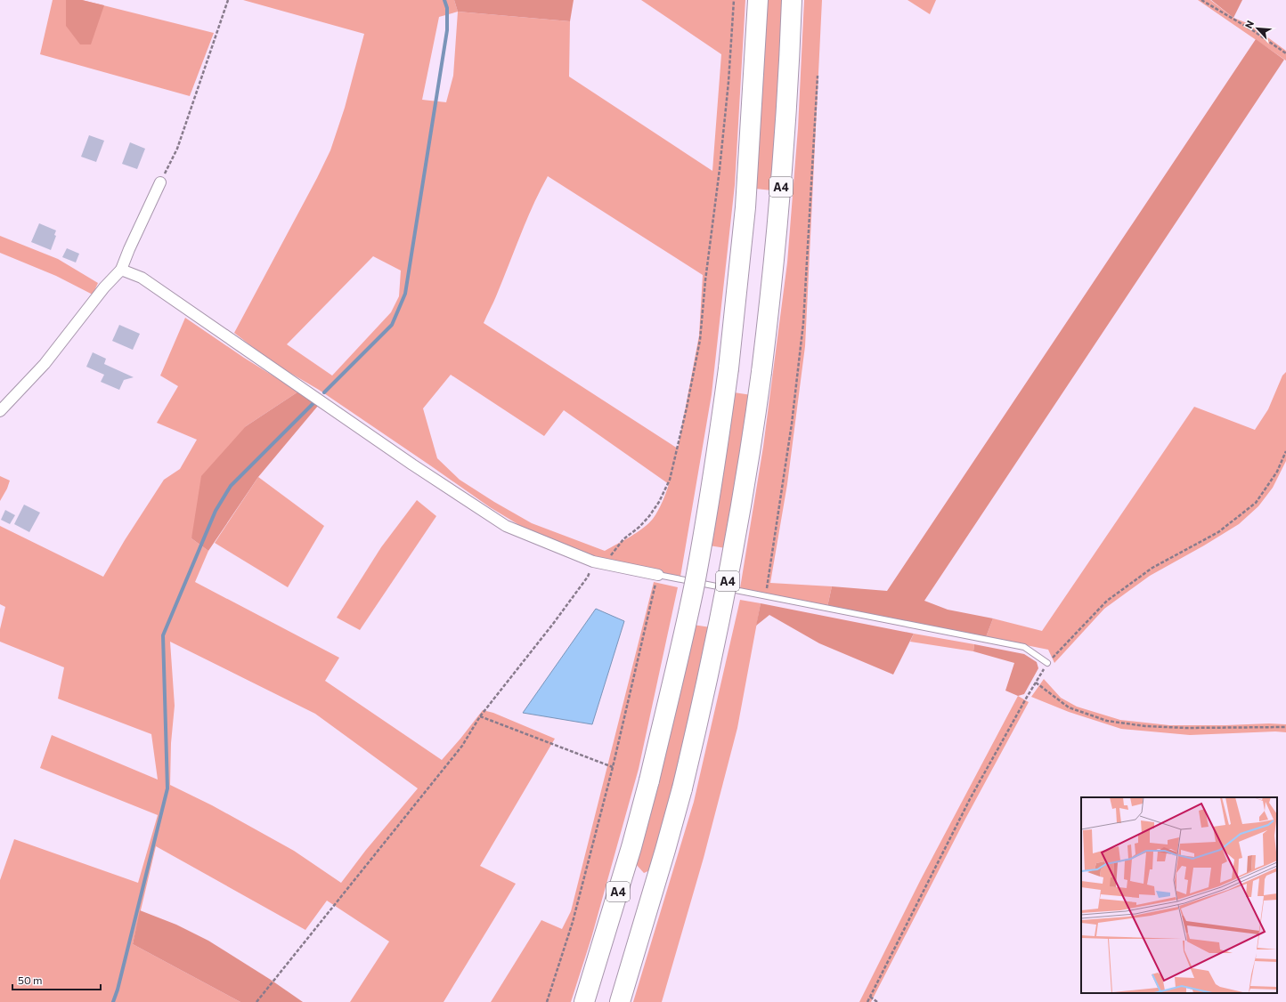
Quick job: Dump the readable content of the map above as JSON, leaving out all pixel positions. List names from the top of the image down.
{
  "streets": {
    "highway": ["A4"]
  },
  "scale_bar": "50 m",
  "north": "top left"
}
